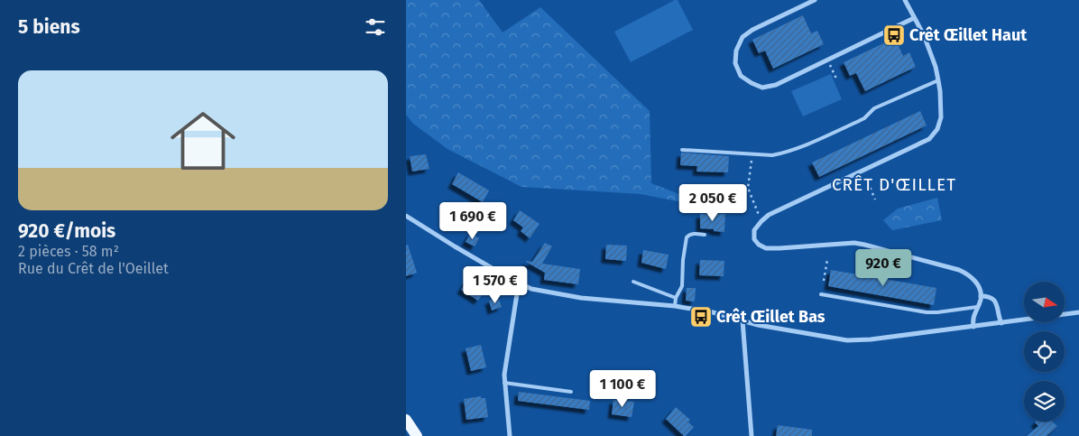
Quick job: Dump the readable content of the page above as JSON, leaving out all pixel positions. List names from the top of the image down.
{
  "districts": ["CRÊT D'ŒILLET"],
  "places": {
    "bus stop": ["Crêt Œillet Haut", "Crêt Œillet Bas"]
  },
  "north": "right",
  "page": {
    "heading": "5 biens",
    "list": [
      {
        "name": "920 €/mois",
        "note": "2 pièces · 58 m² · Rue du Crêt de l'Oeillet"
      }
    ],
    "price": [
      "2 050 €",
      "1 690 €",
      "920 €",
      "1 570 €",
      "1 100 €"
    ]
  }
}
